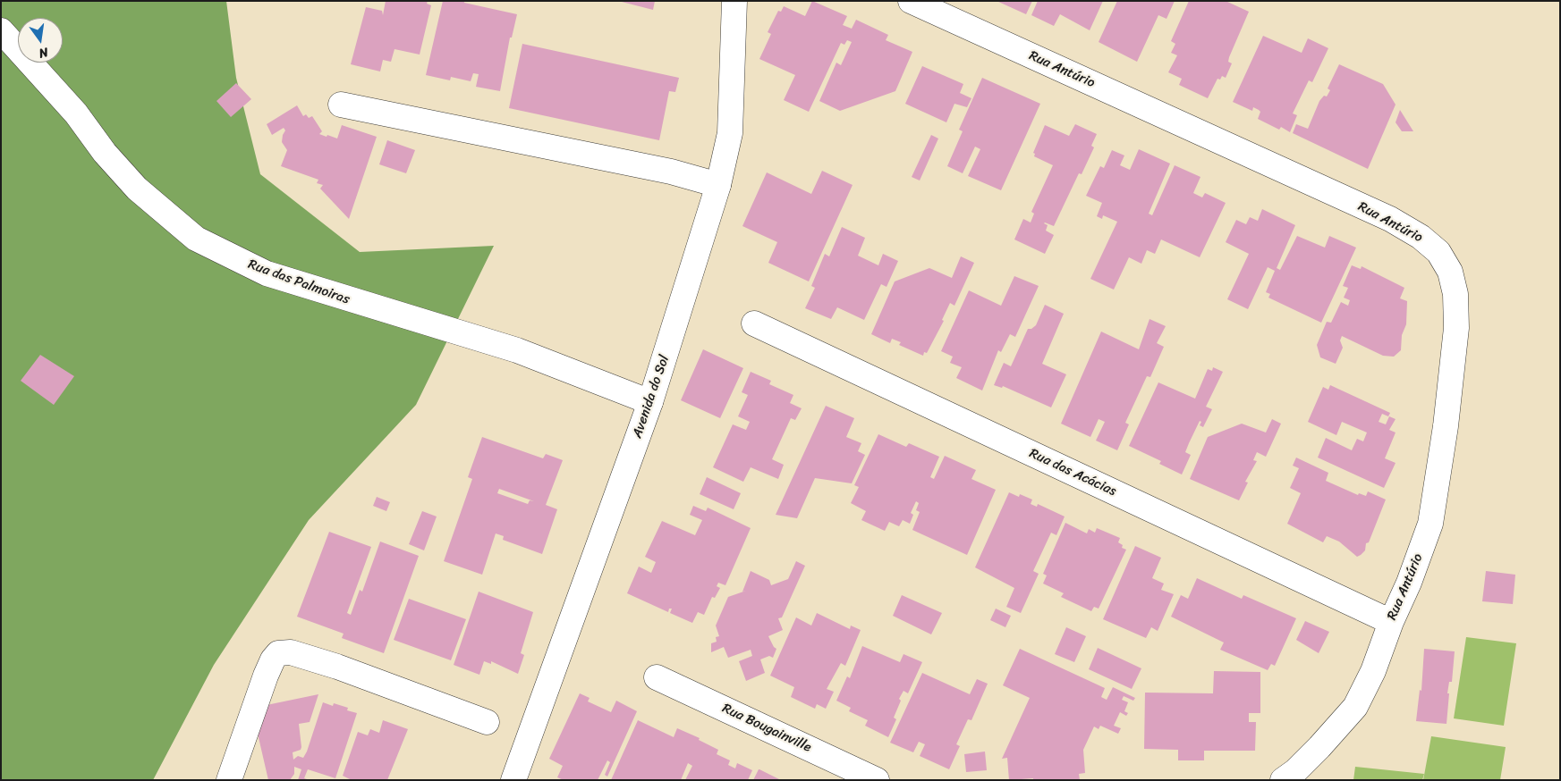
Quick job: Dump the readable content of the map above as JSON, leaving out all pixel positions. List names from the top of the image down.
{
  "streets": {
    "street": [
      "Rua Antúrio",
      "Rua das Palmoiras",
      "Avenida do Sol",
      "Rua das Acácias",
      "Rua Bougainville"
    ]
  },
  "crossings": [
    ["Rua Antúrio", "Rua das Acácias"],
    ["Rua das Palmoiras", "Avenida do Sol"]
  ],
  "north": "bottom"
}
